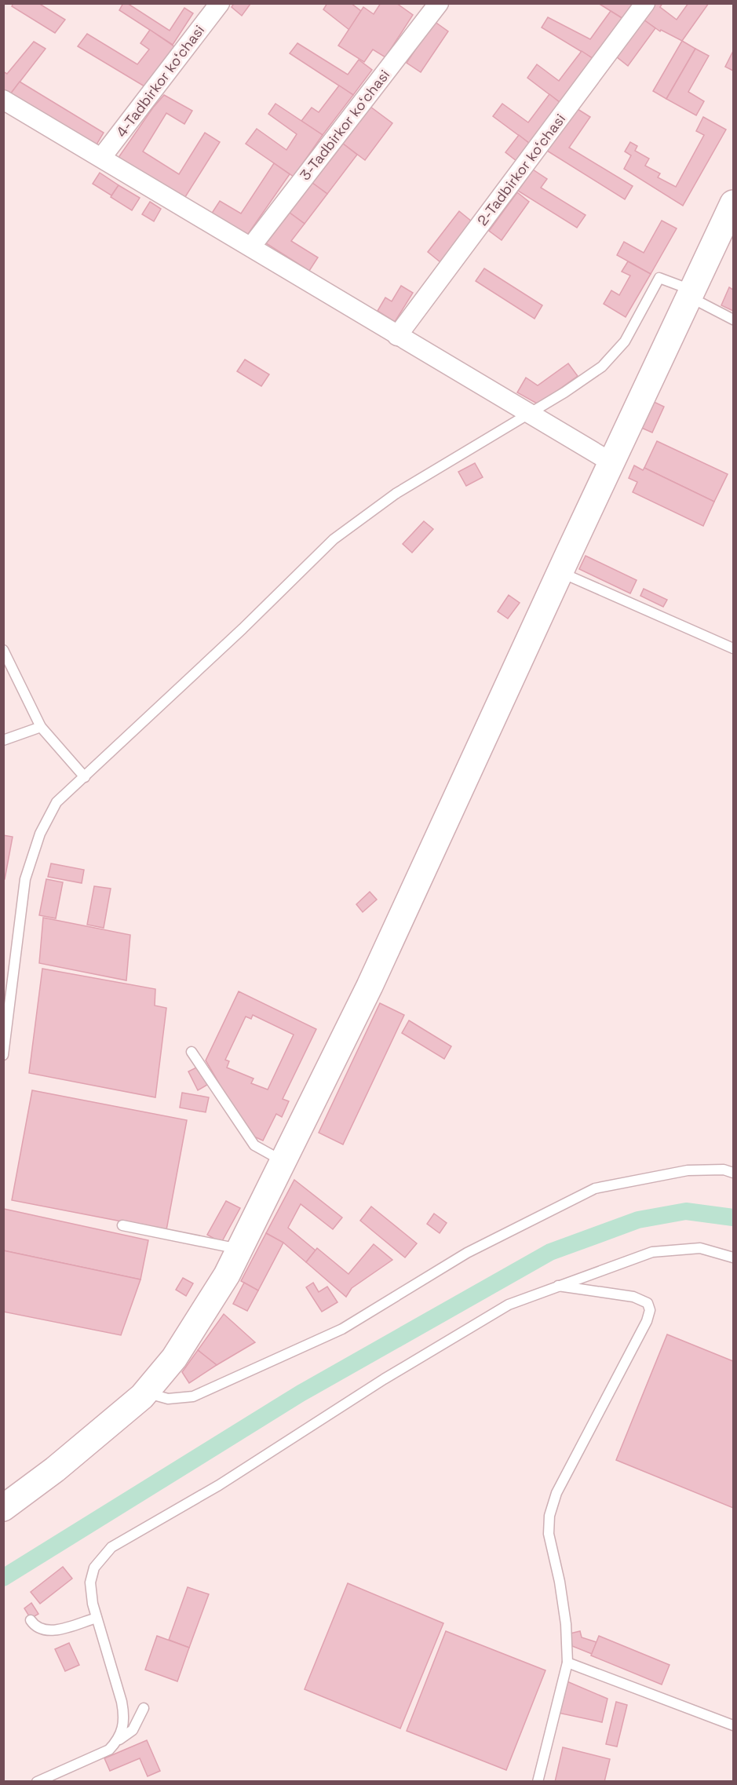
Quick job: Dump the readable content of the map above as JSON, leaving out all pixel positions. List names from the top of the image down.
{
  "streets": {
    "street": ["4-Tadbirkor koʻchasi", "3-Tadbirkor koʻchasi", "2-Tadbirkor koʻchasi"]
  }
}
